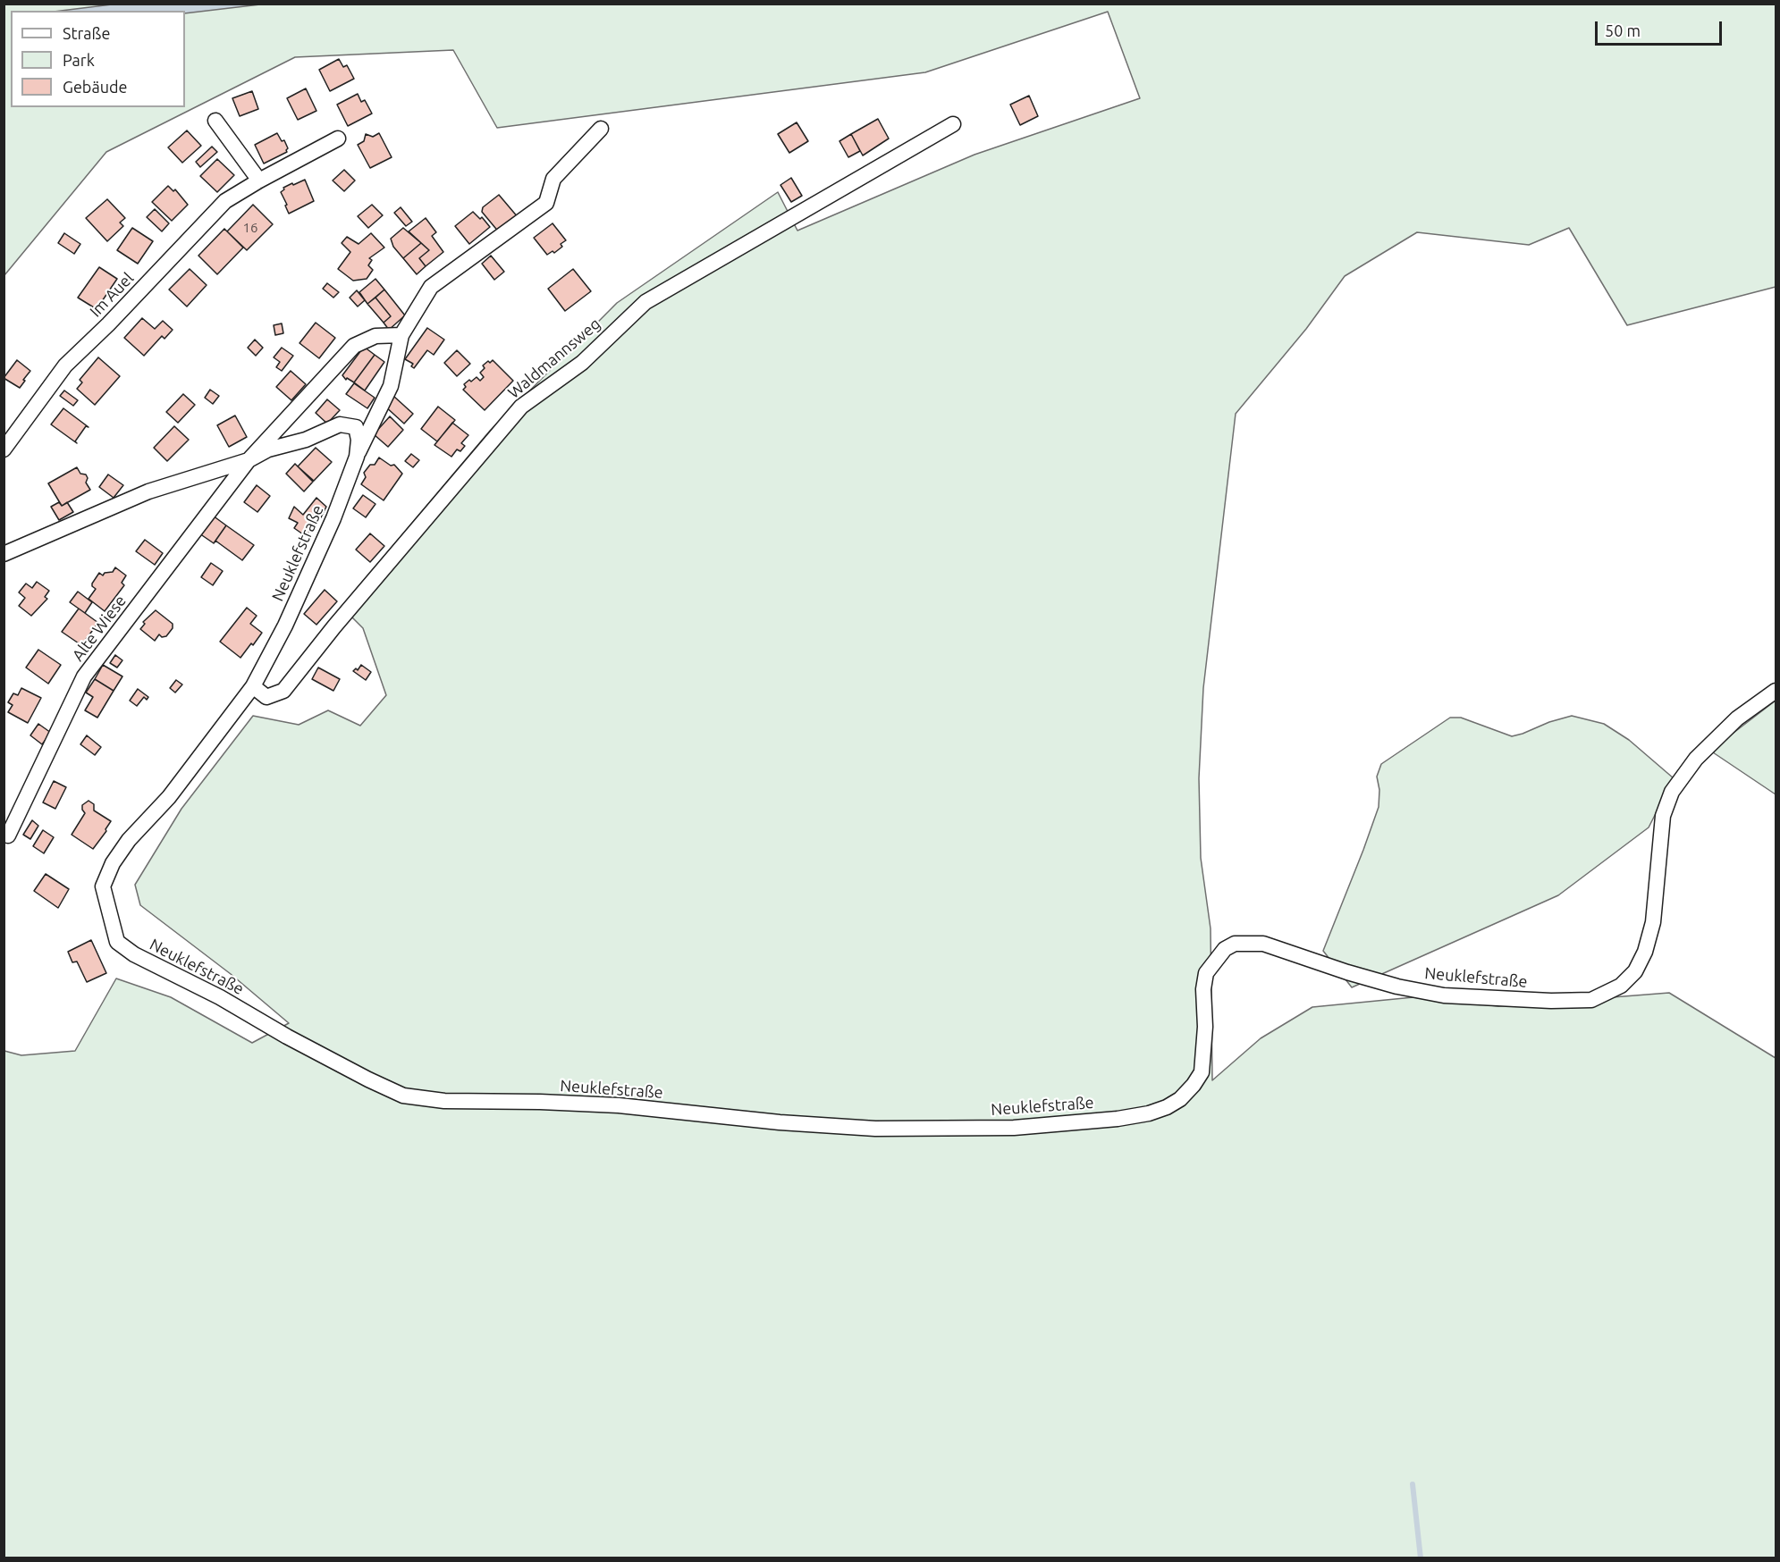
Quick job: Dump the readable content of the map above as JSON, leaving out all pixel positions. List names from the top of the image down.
{
  "streets": {
    "street": [
      "Im Auel",
      "Waldmannsweg",
      "Neuklefstraße",
      "Alte Wiese"
    ]
  },
  "crossings": [
    ["Waldmannsweg", "Neuklefstraße"],
    ["Neuklefstraße", "Alte Wiese"]
  ],
  "house_numbers": ["16"],
  "legend": ["Straße", "Park", "Gebäude"],
  "scale_bar": "50 m"
}
